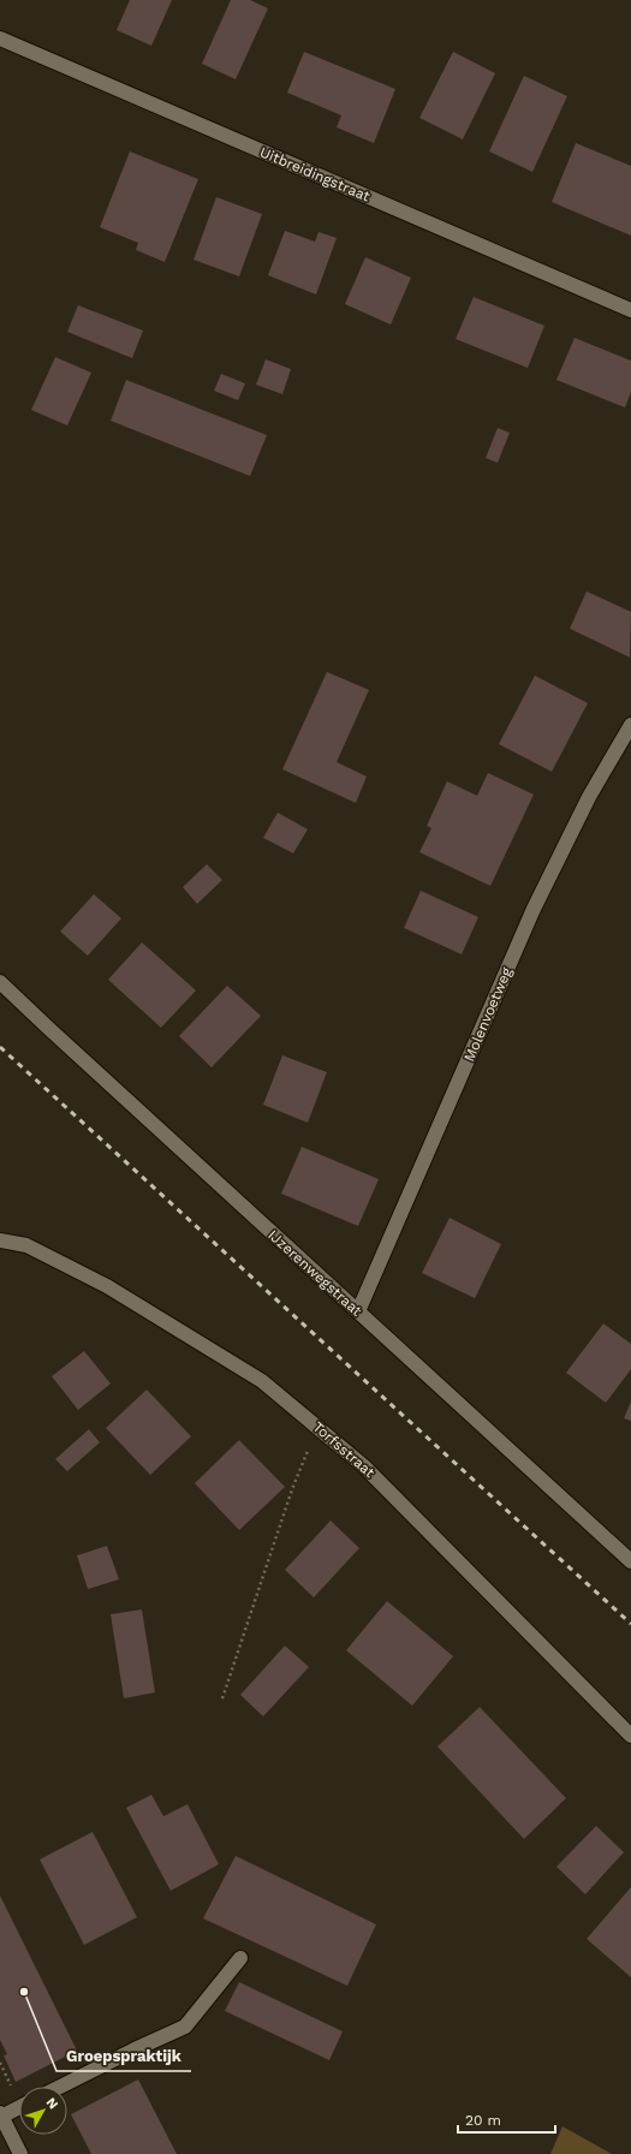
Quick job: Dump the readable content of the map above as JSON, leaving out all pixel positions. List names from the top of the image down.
{
  "streets": {
    "street": [
      "Uitbreidingstraat",
      "Molenvoetweg",
      "IJzerenwegstraat",
      "Torfsstraat"
    ]
  },
  "crossings": [
    ["Molenvoetweg", "IJzerenwegstraat"]
  ],
  "places": ["Groepspraktijk"],
  "scale_bar": "20 m",
  "north": "top right"
}
